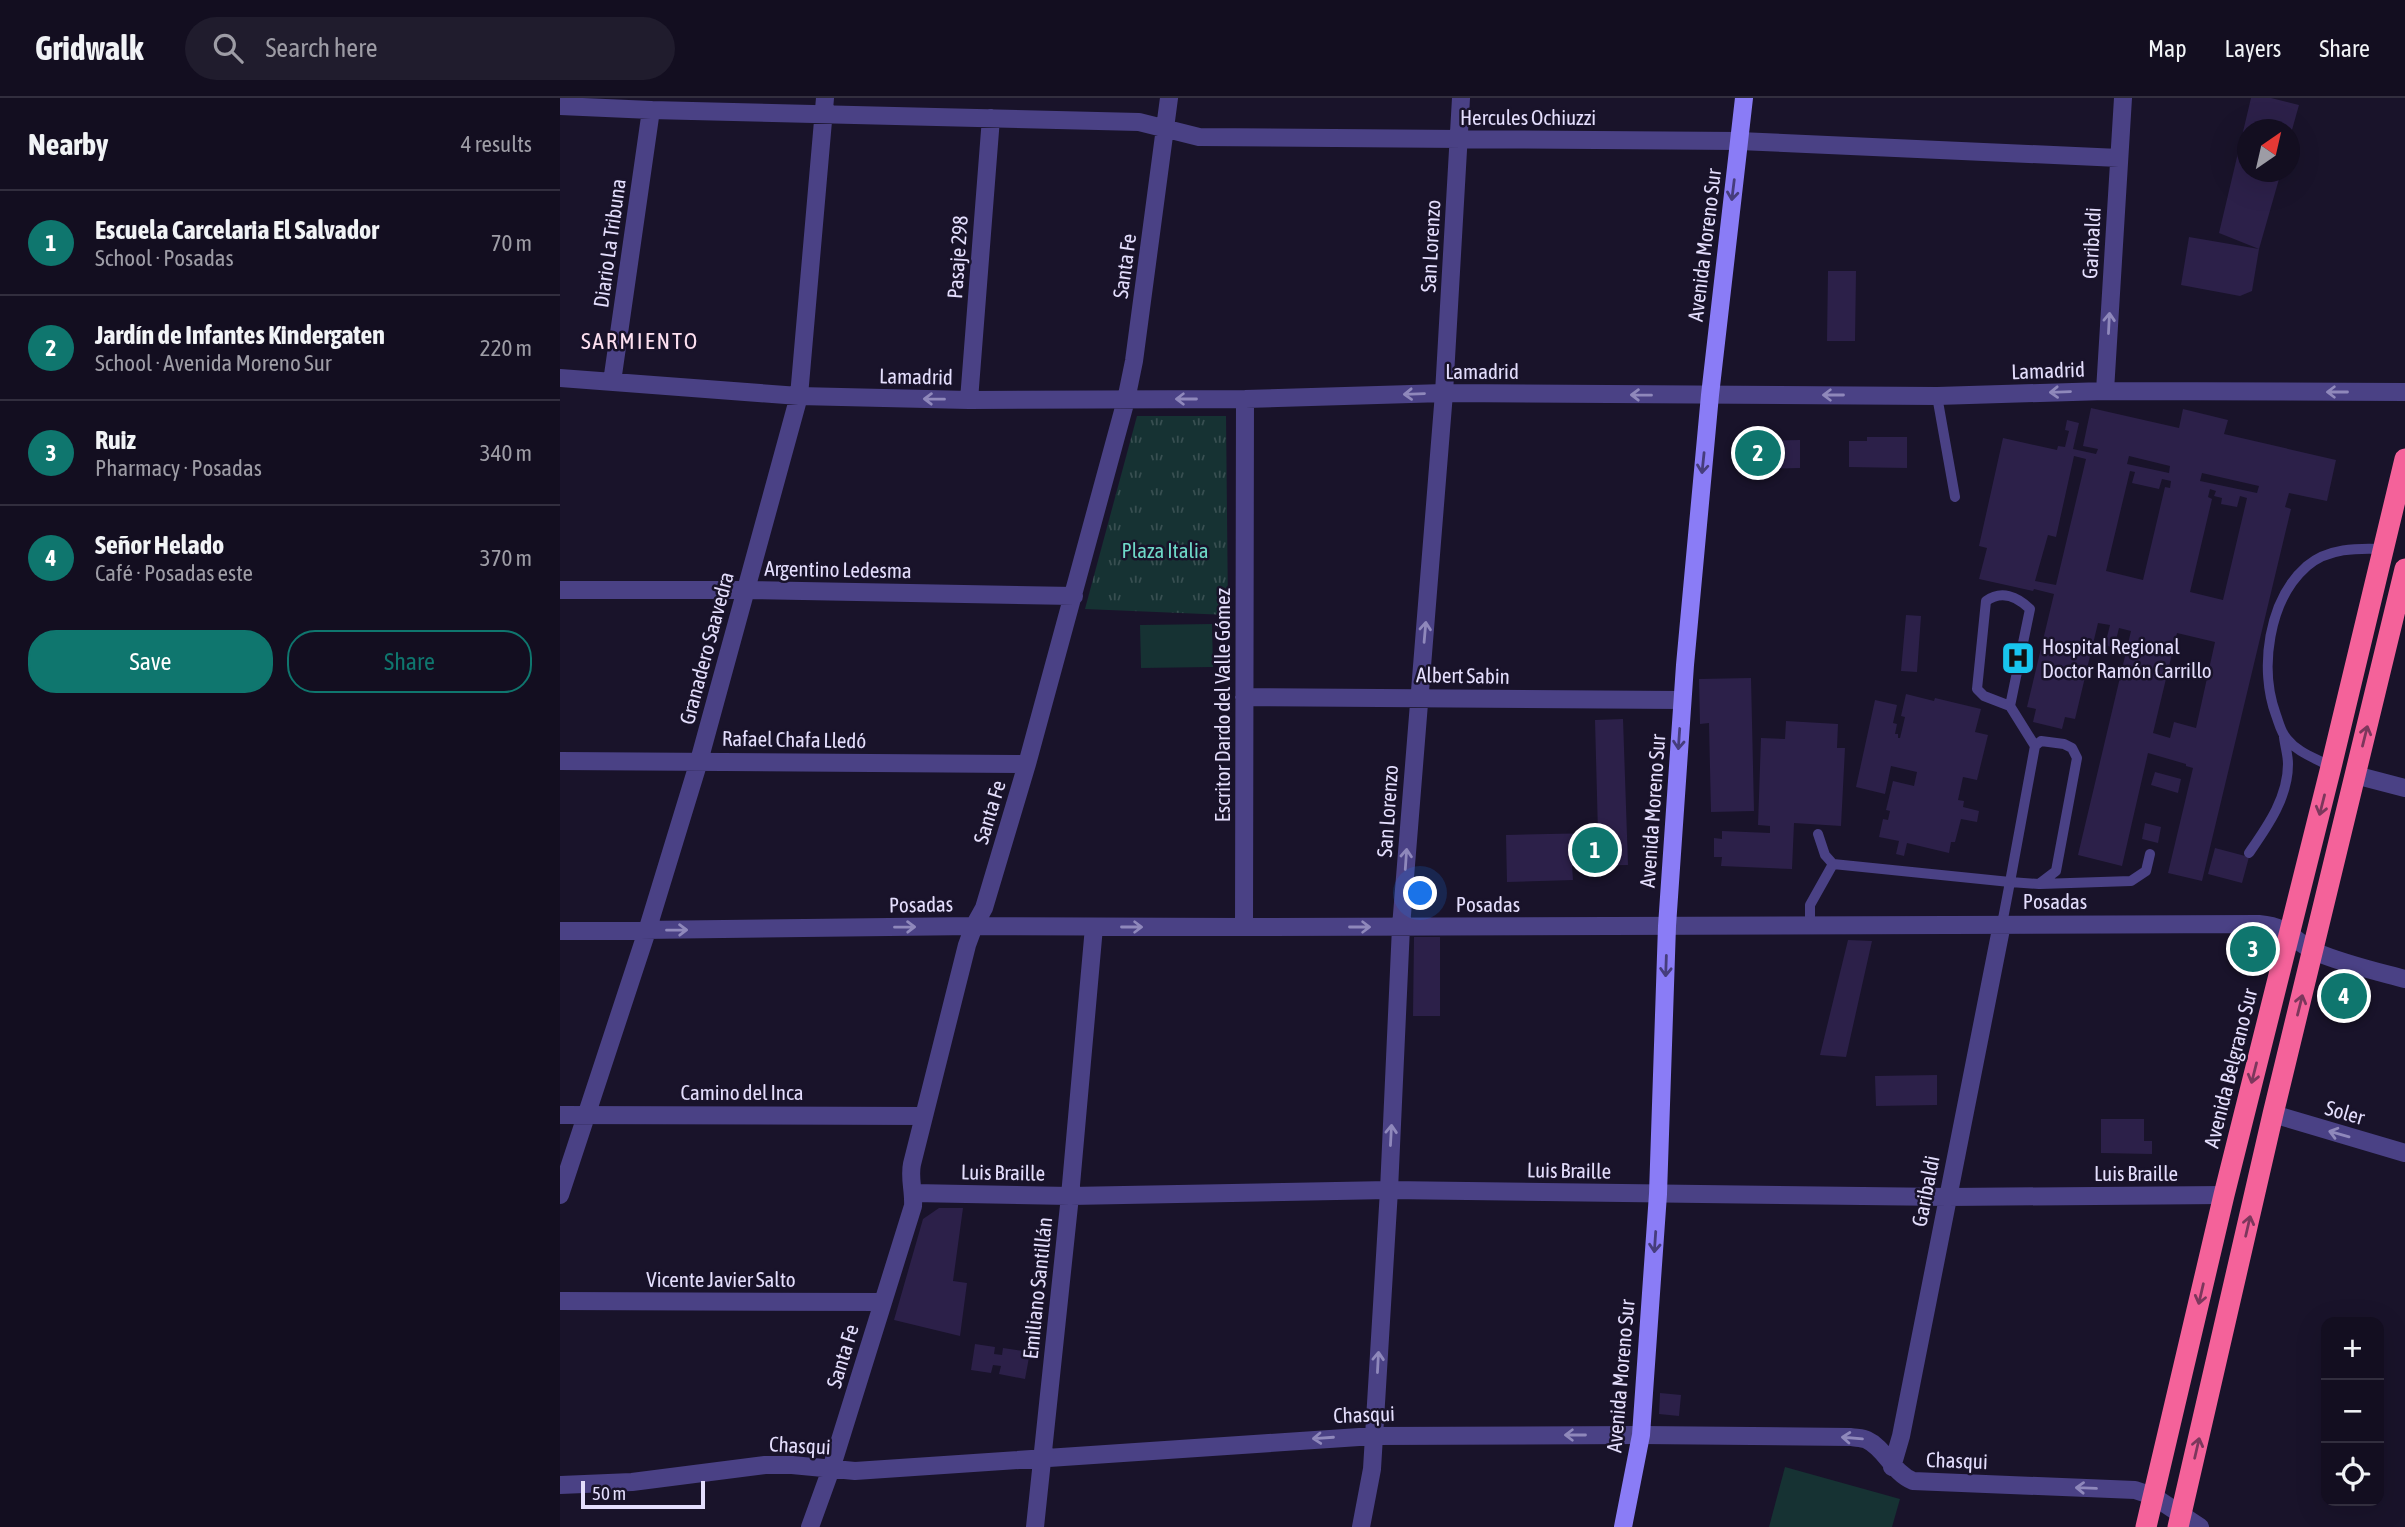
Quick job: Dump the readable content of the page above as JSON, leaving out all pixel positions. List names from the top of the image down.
{
  "streets": {
    "highway": ["Avenida Belgrano Sur"],
    "street": [
      "Hercules Ochiuzzi",
      "Diario La Tribuna",
      "Garibaldi",
      "Avenida Moreno Sur",
      "San Lorenzo",
      "Pasaje 298",
      "Santa Fe",
      "Lamadrid",
      "Argentino Ledesma",
      "Granadero Saavedra",
      "Albert Sabin",
      "Escritor Dardo del Valle Gómez",
      "Rafael Chafa Lledó",
      "Posadas",
      "Camino del Inca",
      "Soler",
      "Luis Braille",
      "Vicente Javier Salto",
      "Emiliano Santillán",
      "Chasqui"
    ]
  },
  "crossings": [
    ["Hercules Ochiuzzi", "Diario La Tribuna"],
    ["Hercules Ochiuzzi", "Garibaldi"],
    ["Hercules Ochiuzzi", "Avenida Moreno Sur"],
    ["Hercules Ochiuzzi", "San Lorenzo"],
    ["Hercules Ochiuzzi", "Pasaje 298"],
    ["Hercules Ochiuzzi", "Santa Fe"],
    ["Hercules Ochiuzzi", "Granadero Saavedra"],
    ["Diario La Tribuna", "Lamadrid"],
    ["Garibaldi", "Lamadrid"],
    ["Garibaldi", "Posadas"],
    ["Garibaldi", "Luis Braille"],
    ["Garibaldi", "Chasqui"],
    ["Avenida Moreno Sur", "Lamadrid"],
    ["Avenida Moreno Sur", "Albert Sabin"],
    ["Avenida Moreno Sur", "Posadas"],
    ["Avenida Moreno Sur", "Luis Braille"],
    ["Avenida Moreno Sur", "Chasqui"],
    ["San Lorenzo", "Lamadrid"],
    ["San Lorenzo", "Albert Sabin"],
    ["San Lorenzo", "Posadas"],
    ["San Lorenzo", "Luis Braille"],
    ["San Lorenzo", "Chasqui"],
    ["Pasaje 298", "Lamadrid"],
    ["Santa Fe", "Lamadrid"],
    ["Santa Fe", "Argentino Ledesma"],
    ["Santa Fe", "Rafael Chafa Lledó"],
    ["Santa Fe", "Posadas"],
    ["Santa Fe", "Camino del Inca"],
    ["Santa Fe", "Luis Braille"],
    ["Santa Fe", "Vicente Javier Salto"],
    ["Santa Fe", "Chasqui"],
    ["Lamadrid", "Granadero Saavedra"],
    ["Lamadrid", "Escritor Dardo del Valle Gómez"],
    ["Argentino Ledesma", "Granadero Saavedra"],
    ["Granadero Saavedra", "Rafael Chafa Lledó"],
    ["Granadero Saavedra", "Posadas"],
    ["Granadero Saavedra", "Camino del Inca"],
    ["Albert Sabin", "Escritor Dardo del Valle Gómez"],
    ["Escritor Dardo del Valle Gómez", "Posadas"],
    ["Posadas", "Avenida Belgrano Sur"],
    ["Posadas", "Emiliano Santillán"],
    ["Avenida Belgrano Sur", "Luis Braille"],
    ["Avenida Belgrano Sur", "Chasqui"],
    ["Luis Braille", "Emiliano Santillán"],
    ["Emiliano Santillán", "Chasqui"]
  ],
  "one_way": [
    "Avenida Moreno Sur",
    "San Lorenzo",
    "Lamadrid",
    "Posadas",
    "Soler",
    "Chasqui"
  ],
  "districts": ["SARMIENTO"],
  "parks": ["Plaza Italia"],
  "places": {
    "hospital": ["Hospital Regional Doctor Ramón Carrillo"]
  },
  "scale_bar": "50 m",
  "north": "top right",
  "page": {
    "header": "Gridwalk",
    "search": "Search here",
    "nav": ["Map", "Layers", "Share"],
    "heading": ["Nearby", "4 results"],
    "list": [
      {
        "mark": "1",
        "name": "Escuela Carcelaria El Salvador",
        "note": "School · Posadas",
        "value": "70 m"
      },
      {
        "mark": "2",
        "name": "Jardín de Infantes Kindergaten",
        "note": "School · Avenida Moreno Sur",
        "value": "220 m"
      },
      {
        "mark": "3",
        "name": "Ruiz",
        "note": "Pharmacy · Posadas",
        "value": "340 m"
      },
      {
        "mark": "4",
        "name": "Señor Helado",
        "note": "Café · Posadas este",
        "value": "370 m"
      }
    ],
    "pins": [
      "2",
      "1",
      "3",
      "4"
    ],
    "buttons": ["Save", "Share"],
    "map_buttons": ["+", "−"],
    "scale": "50 m"
  }
}
